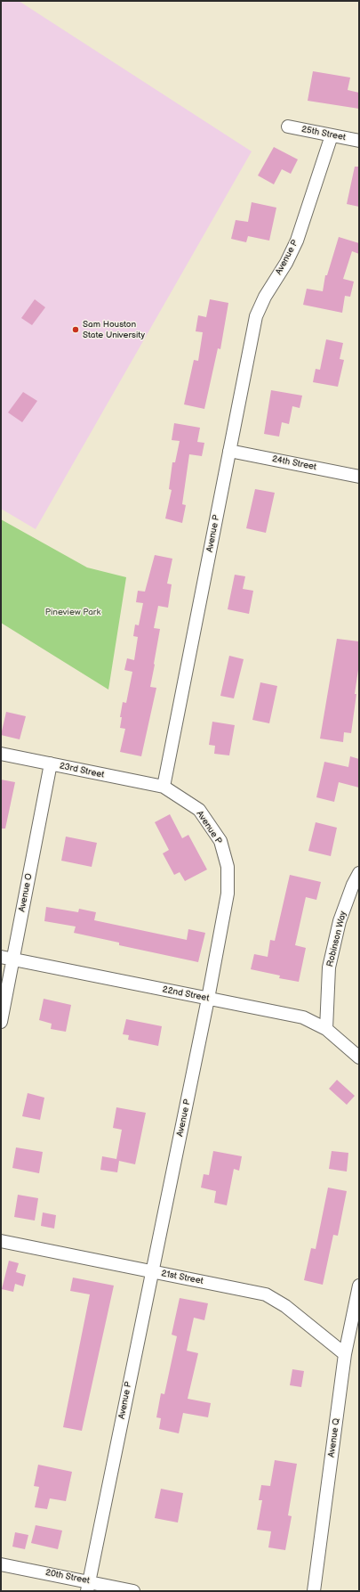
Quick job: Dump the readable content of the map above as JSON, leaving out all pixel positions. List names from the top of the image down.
{
  "streets": {
    "street": [
      "25th Street",
      "Avenue P",
      "24th Street",
      "23rd Street",
      "Avenue O",
      "Robinson Way",
      "22nd Street",
      "21st Street",
      "Avenue Q",
      "20th Street"
    ]
  },
  "crossings": [
    ["25th Street", "Avenue P"],
    ["Avenue P", "24th Street"],
    ["Avenue P", "23rd Street"],
    ["Avenue P", "22nd Street"],
    ["Avenue P", "21st Street"],
    ["Avenue P", "20th Street"],
    ["23rd Street", "Avenue O"],
    ["Avenue O", "22nd Street"],
    ["Robinson Way", "22nd Street"],
    ["21st Street", "Avenue Q"]
  ],
  "parks": ["Pineview Park"],
  "places": ["Sam Houston State University"]
}
